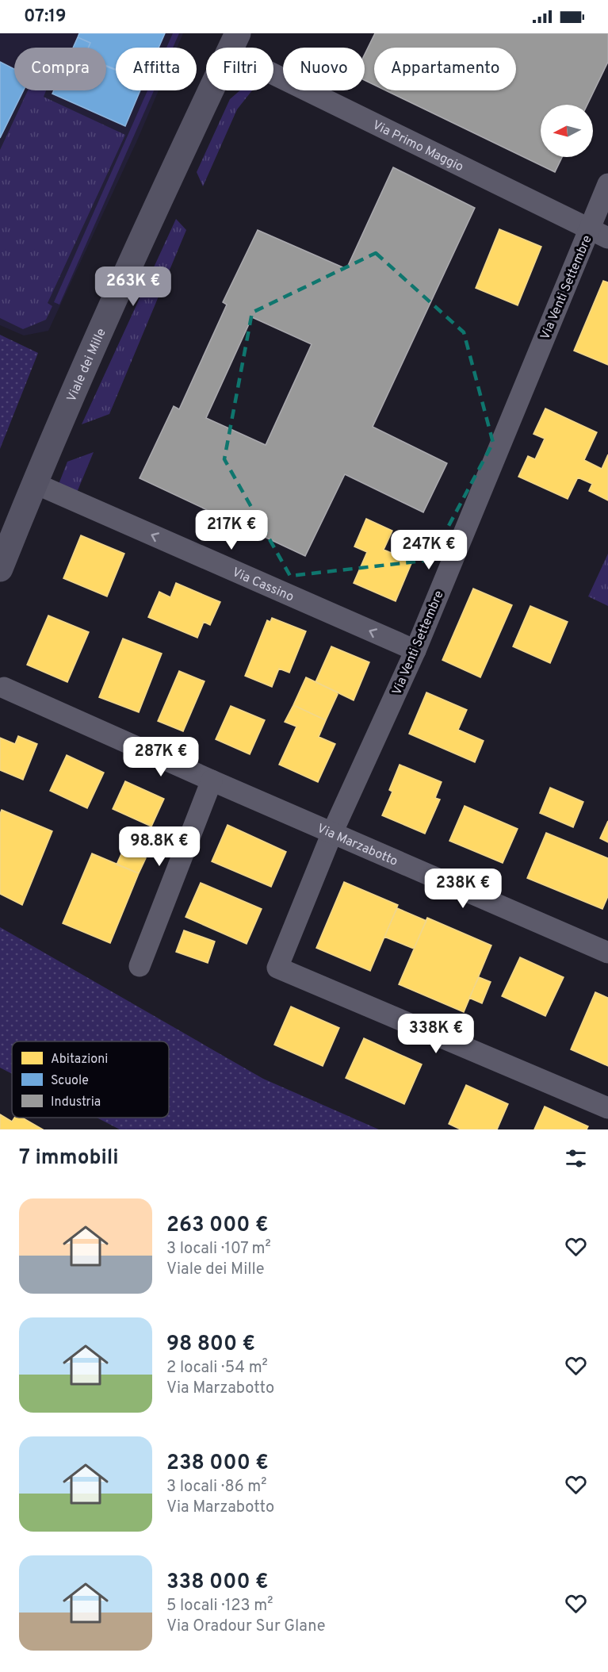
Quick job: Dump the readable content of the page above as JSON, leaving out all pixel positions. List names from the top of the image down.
{
  "streets": {
    "main road": ["Viale dei Mille"],
    "street": [
      "Via Primo Maggio",
      "Via Venti Settembre",
      "Via Cassino",
      "Via Marzabotto"
    ]
  },
  "crossings": [
    ["Via Primo Maggio", "Via Venti Settembre"],
    ["Via Primo Maggio", "Viale dei Mille"],
    ["Via Venti Settembre", "Via Cassino"],
    ["Via Venti Settembre", "Via Marzabotto"],
    ["Viale dei Mille", "Via Cassino"]
  ],
  "one_way": ["Via Cassino"],
  "legend": ["Abitazioni", "Scuole", "Industria"],
  "north": "left",
  "page": {
    "status": "07:19",
    "chip": [
      "Compra",
      "Affitta",
      "Filtri",
      "Nuovo",
      "Appartamento"
    ],
    "price": [
      "263K €",
      "217K €",
      "247K €",
      "287K €",
      "98.8K €",
      "238K €",
      "338K €"
    ],
    "heading": "7 immobili",
    "list": [
      {
        "name": "263 000 €",
        "note": "3 locali · 107 m² · Viale dei Mille"
      },
      {
        "name": "98 800 €",
        "note": "2 locali · 54 m² · Via Marzabotto"
      },
      {
        "name": "238 000 €",
        "note": "3 locali · 86 m² · Via Marzabotto"
      },
      {
        "name": "338 000 €",
        "note": "5 locali · 123 m² · Via Oradour Sur Glane"
      }
    ]
  }
}
